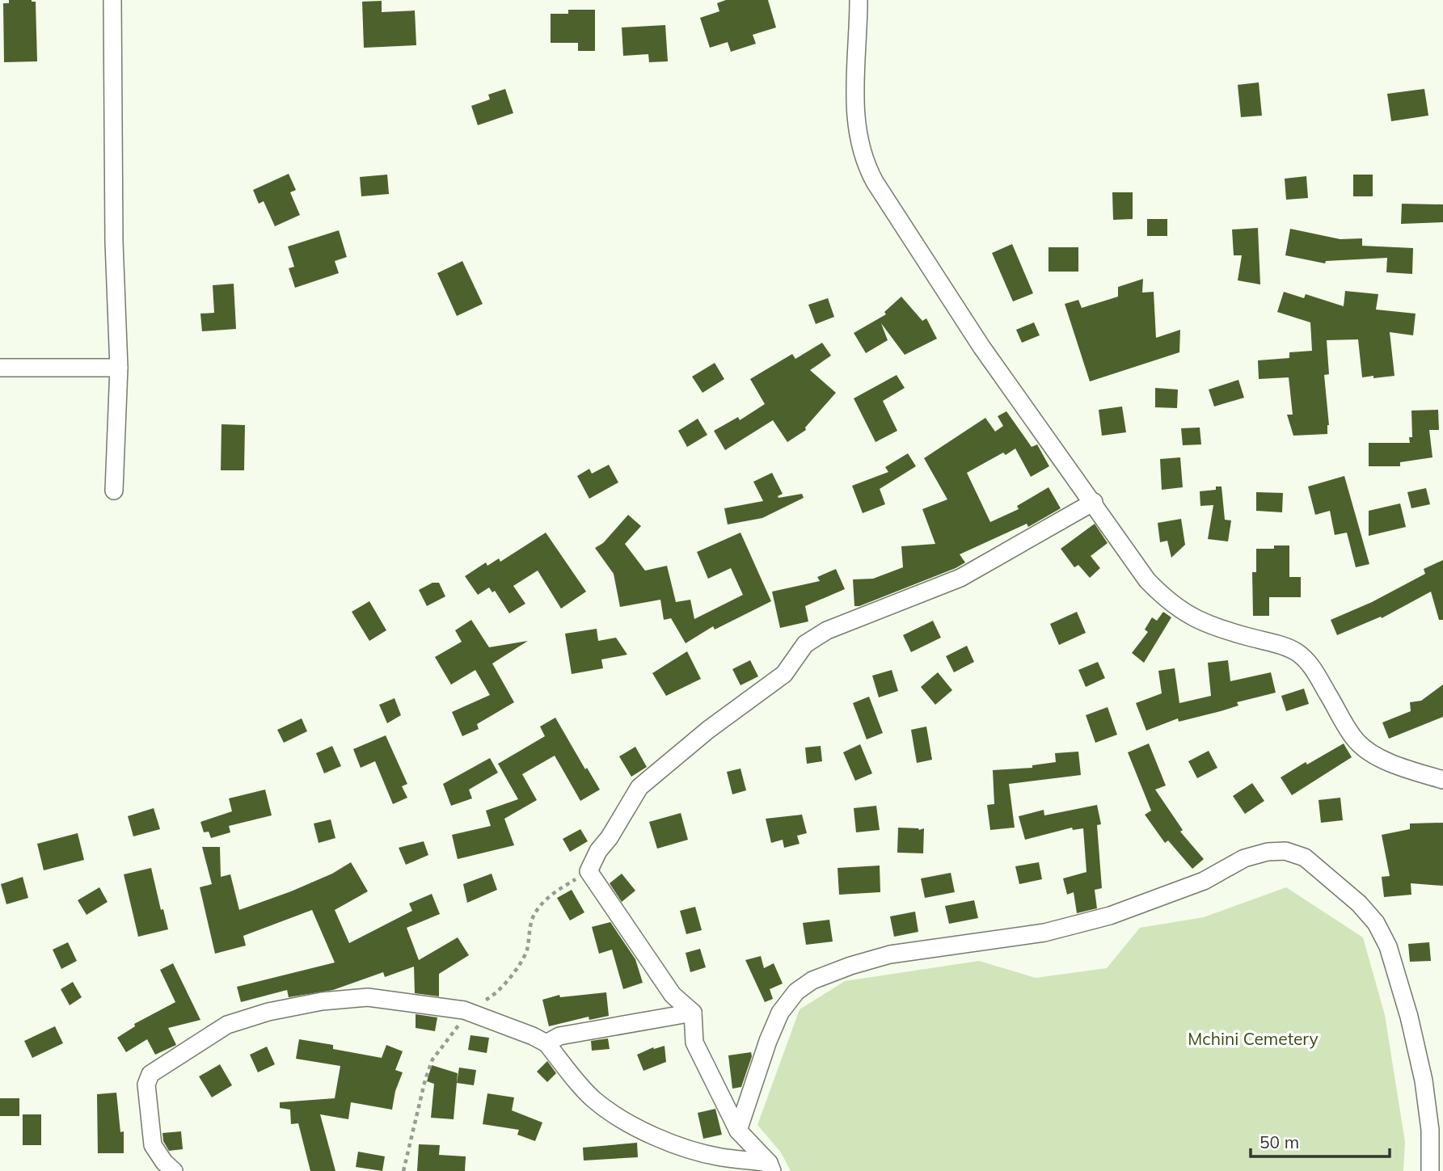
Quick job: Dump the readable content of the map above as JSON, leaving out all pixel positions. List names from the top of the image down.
{
  "parks": ["Mchini Cemetery"],
  "scale_bar": "50 m"
}
